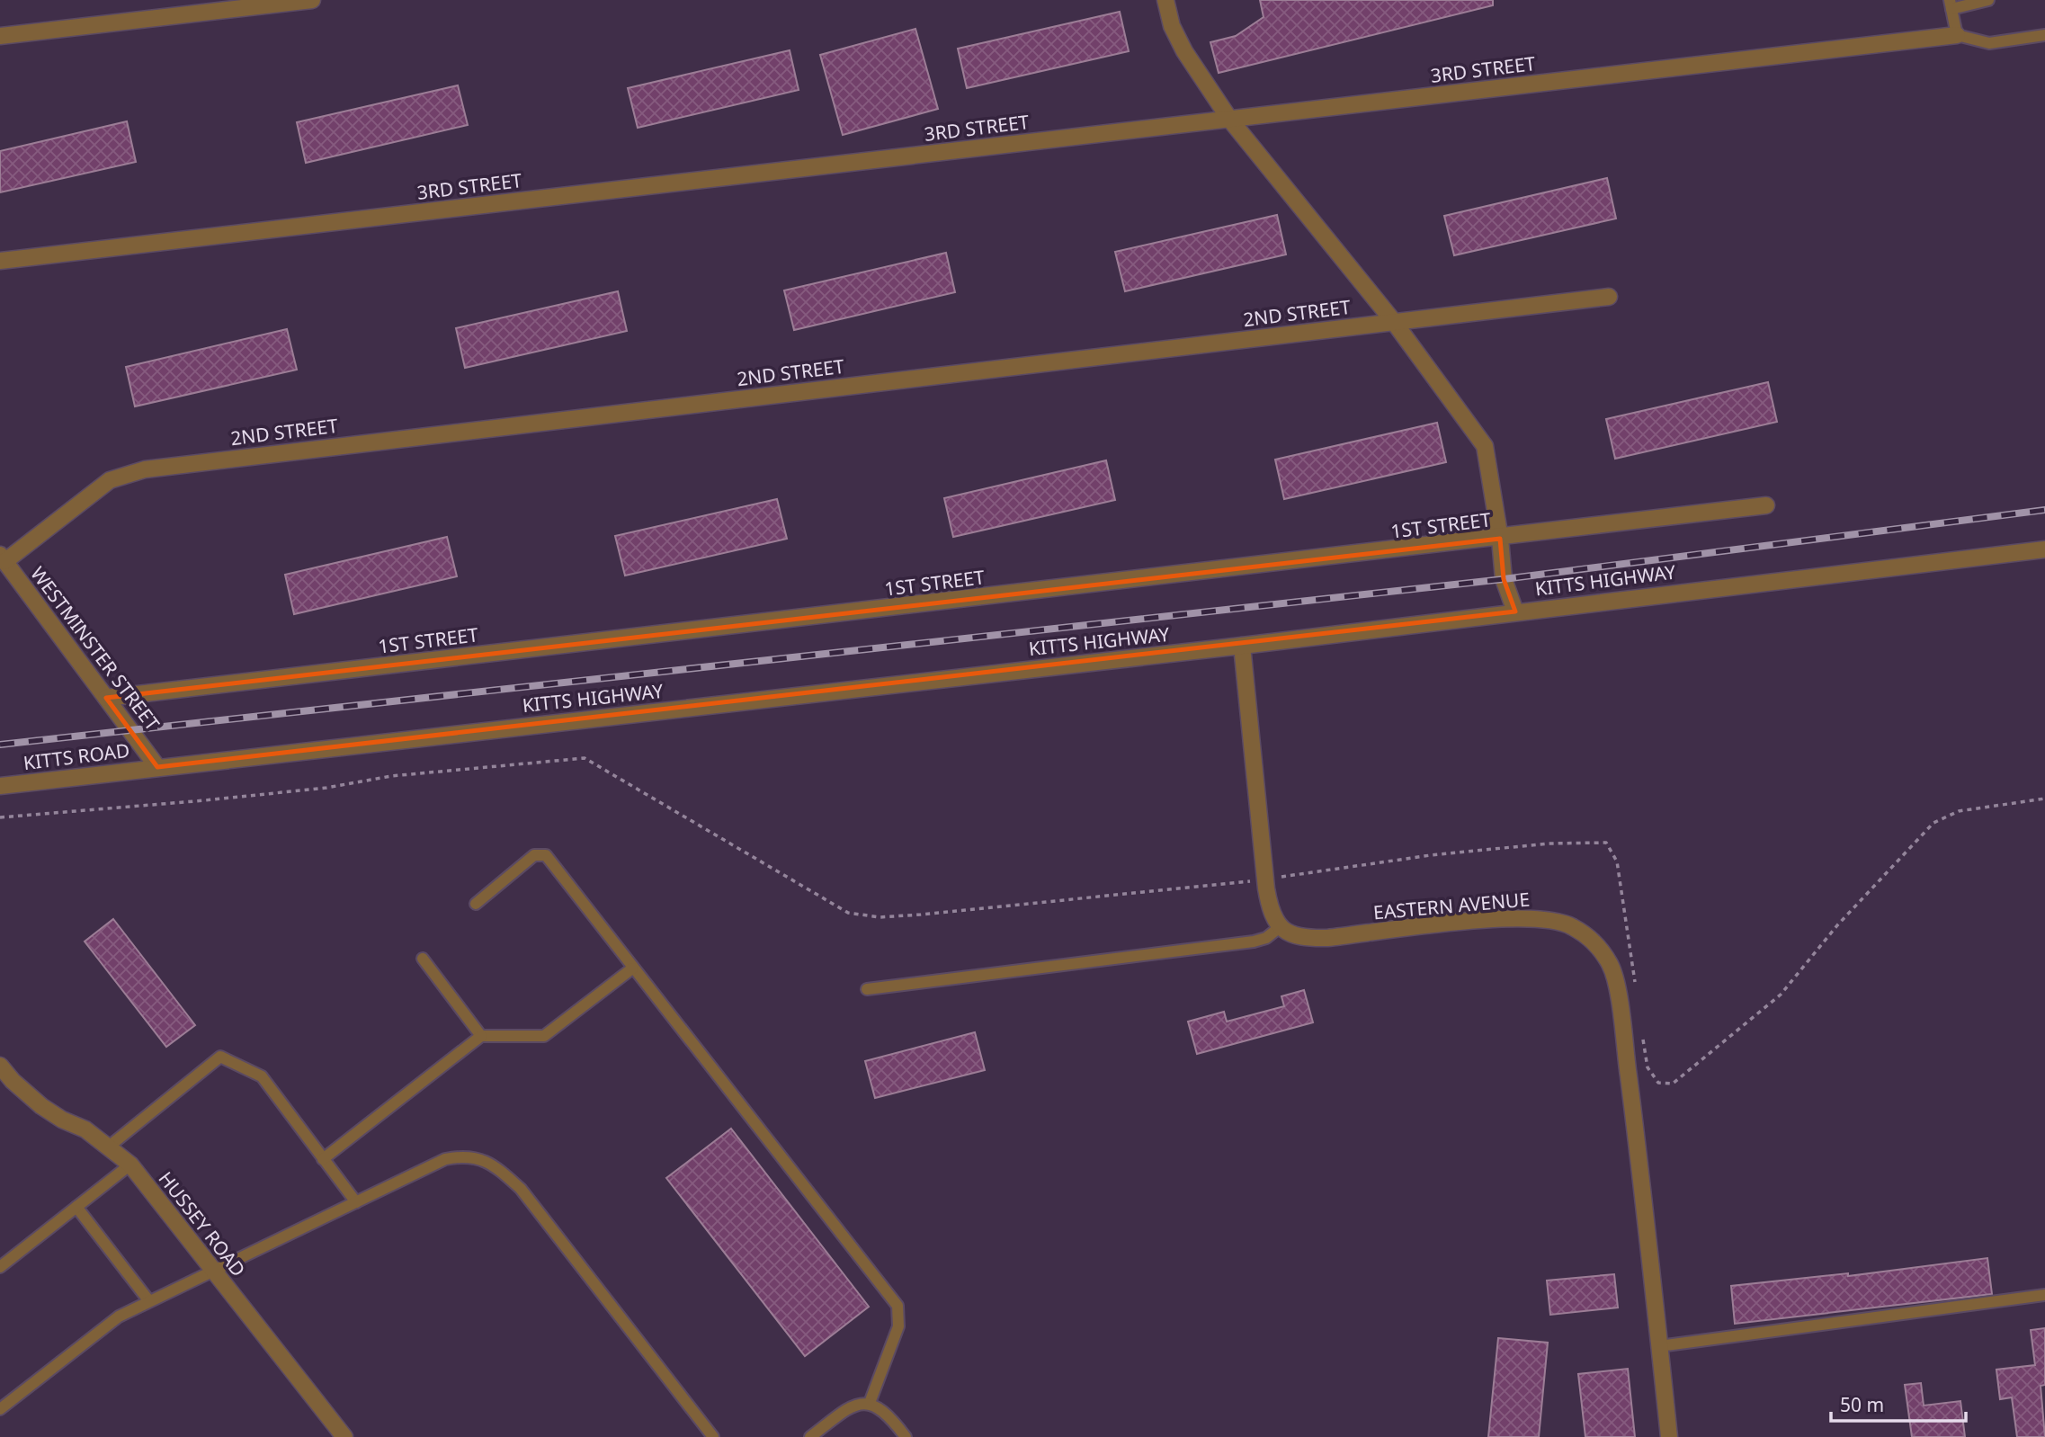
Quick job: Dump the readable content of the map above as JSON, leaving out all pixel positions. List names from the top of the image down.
{
  "streets": {
    "street": [
      "3RD STREET",
      "2ND STREET",
      "1ST STREET",
      "KITTS HIGHWAY",
      "WESTMINSTER STREET",
      "KITTS ROAD",
      "EASTERN AVENUE",
      "HUSSEY ROAD"
    ]
  },
  "crossings": [
    ["2ND STREET", "WESTMINSTER STREET"],
    ["1ST STREET", "WESTMINSTER STREET"],
    ["KITTS HIGHWAY", "WESTMINSTER STREET"],
    ["KITTS HIGHWAY", "KITTS ROAD"],
    ["WESTMINSTER STREET", "KITTS ROAD"]
  ],
  "scale_bar": "50 m"
}
